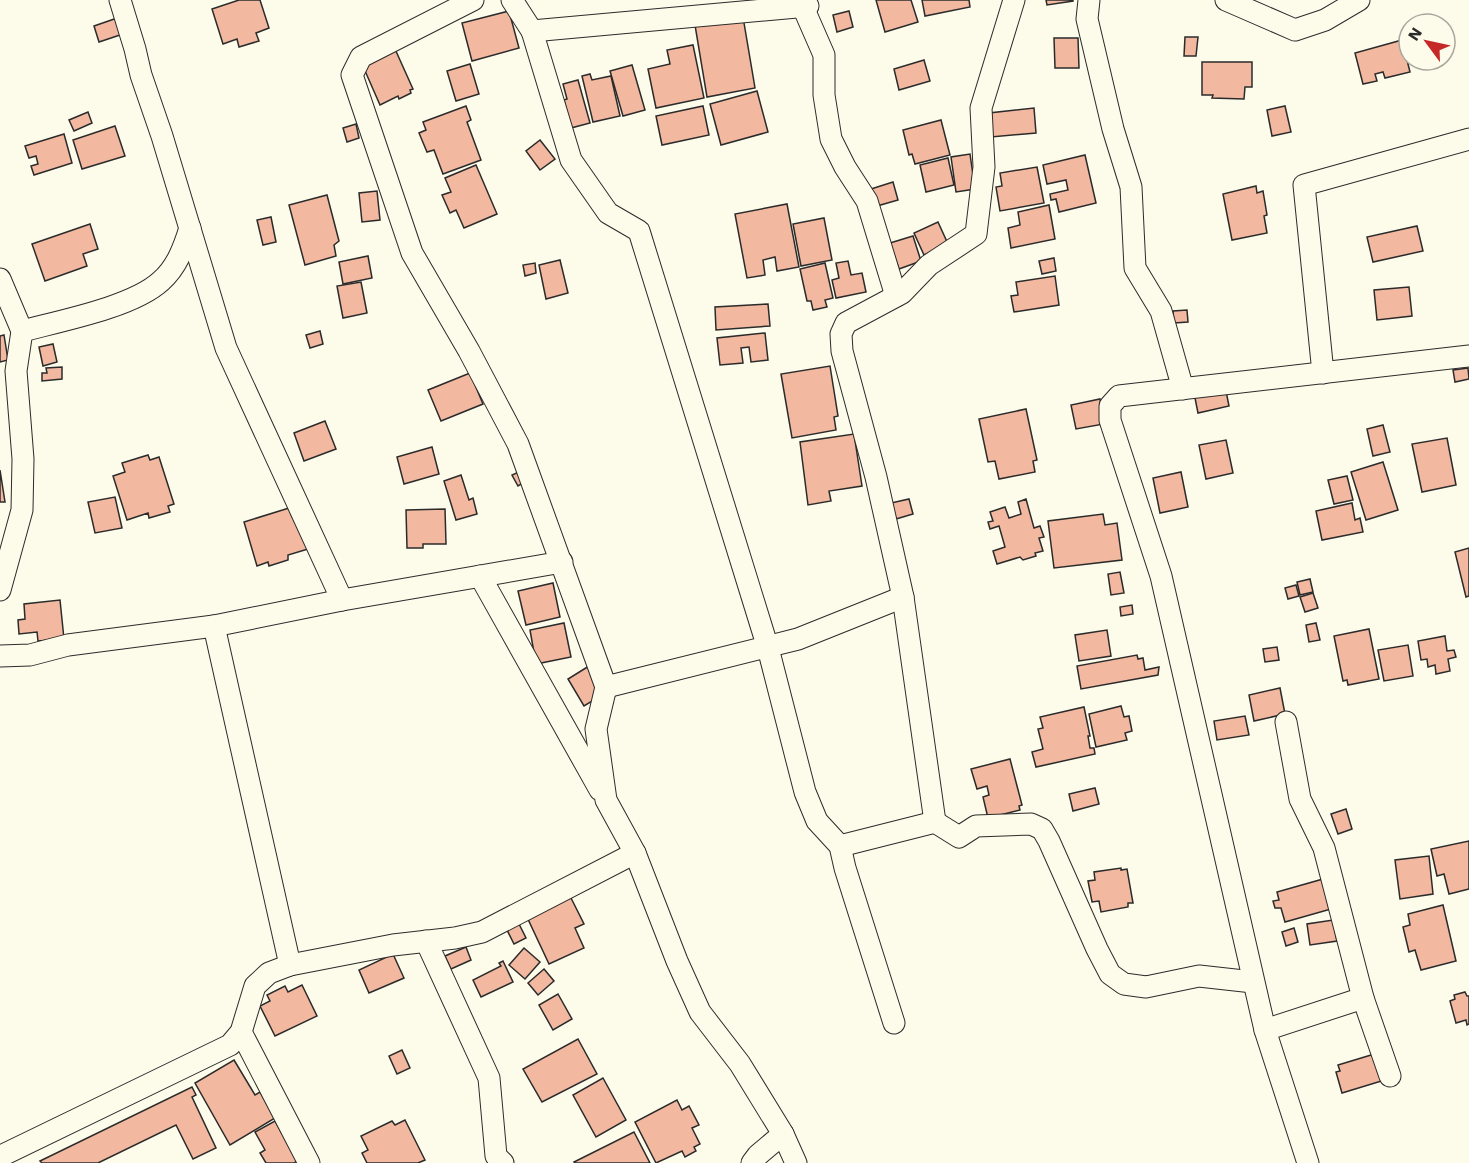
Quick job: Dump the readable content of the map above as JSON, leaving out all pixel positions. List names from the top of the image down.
{
  "north": "top left"
}
